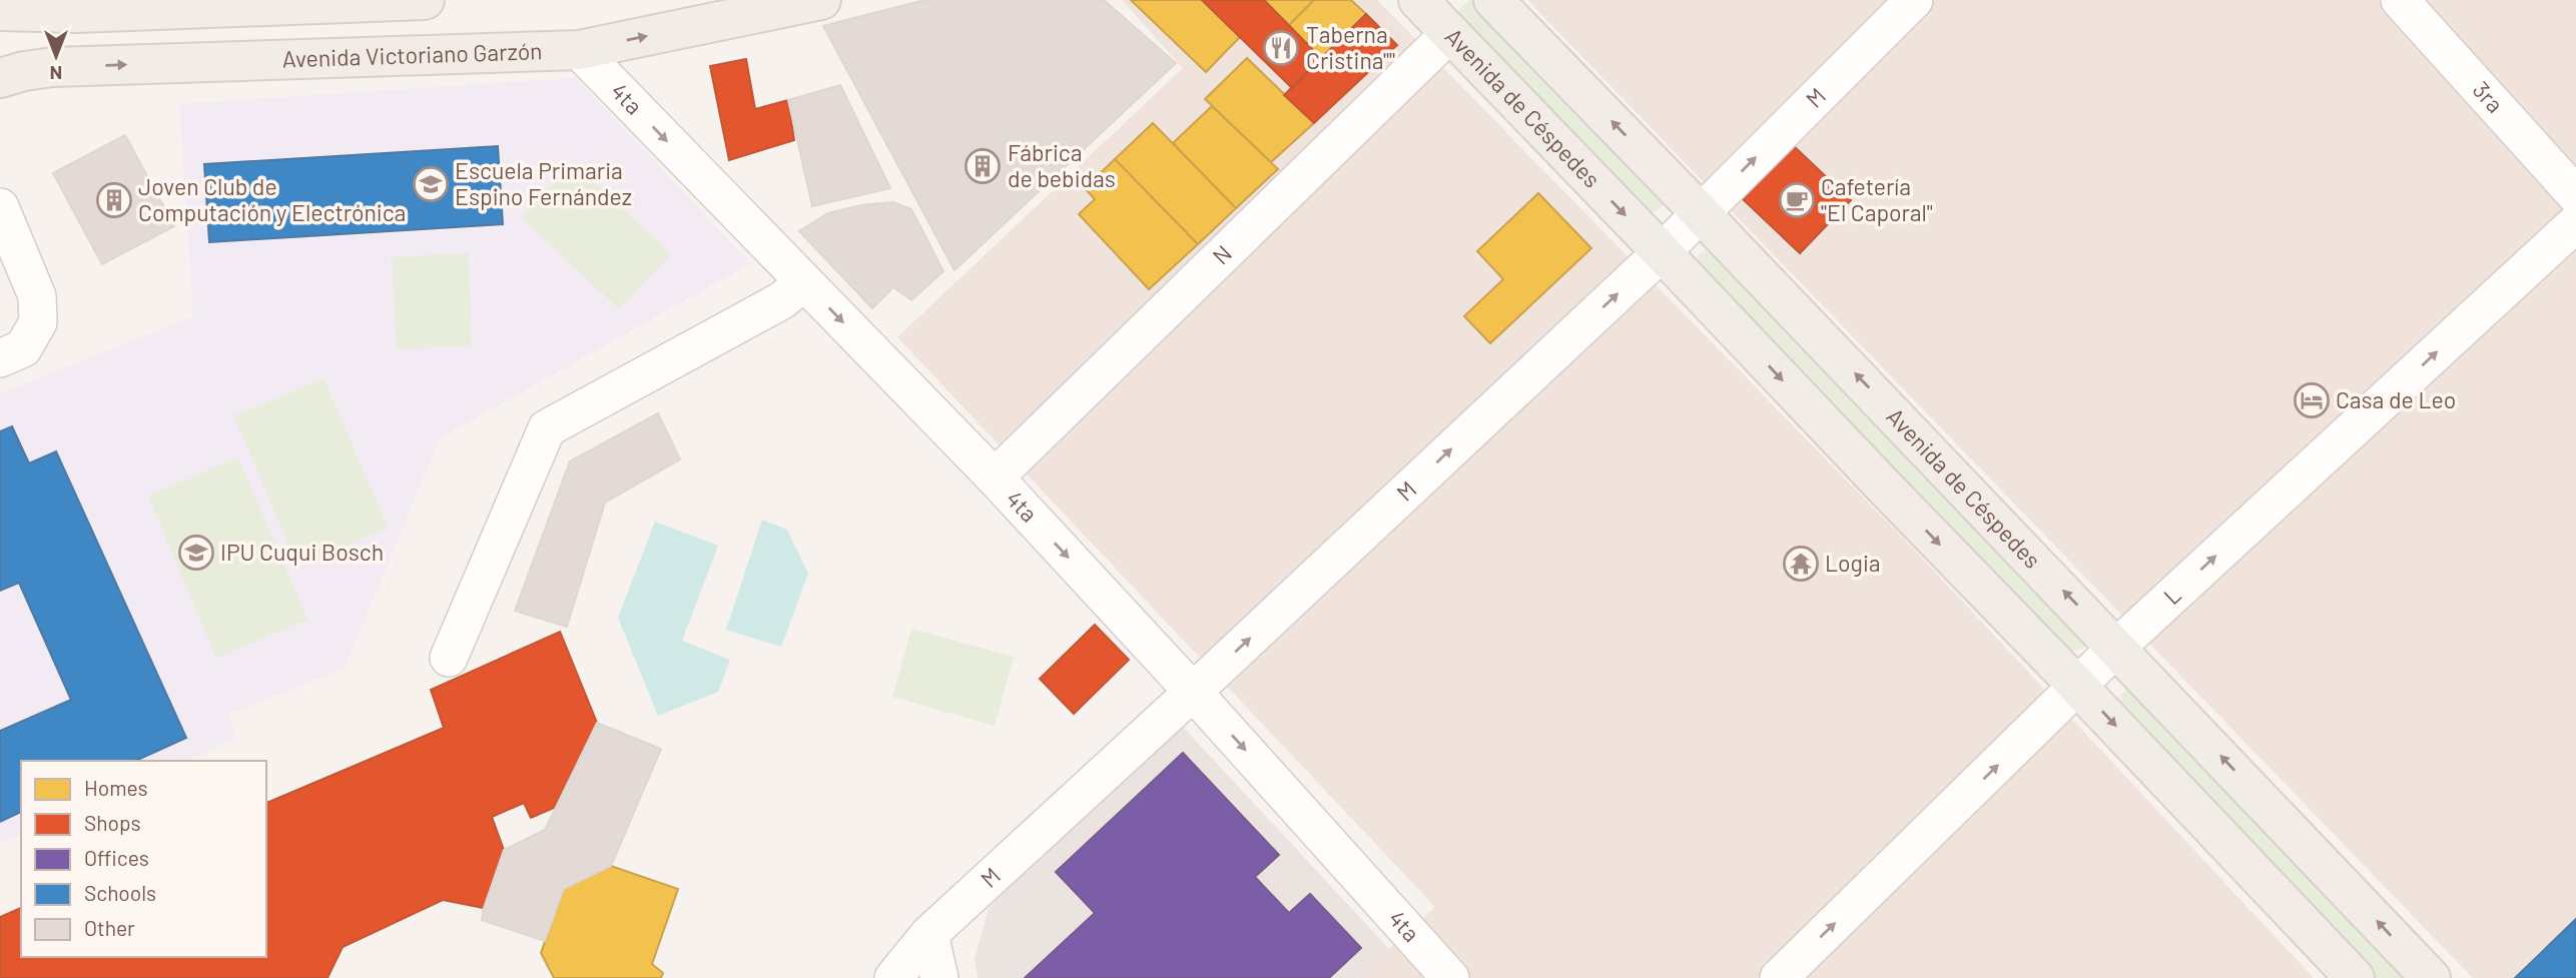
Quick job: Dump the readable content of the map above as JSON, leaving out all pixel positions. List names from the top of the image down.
{
  "streets": {
    "main road": ["Avenida Victoriano Garzón", "Avenida de Céspedes"],
    "street": [
      "3ra",
      "M",
      "4ta",
      "N",
      "L"
    ]
  },
  "crossings": [
    ["Avenida Victoriano Garzón", "4ta"],
    ["M", "4ta"],
    ["M", "Avenida de Céspedes"],
    ["4ta", "N"],
    ["Avenida de Céspedes", "N"],
    ["Avenida de Céspedes", "L"]
  ],
  "one_way": ["M", "4ta", "L"],
  "places": {
    "restaurant": ["Taberna Cristina\"\""],
    "building": ["Fábrica de bebidas", "Joven Club de Computación y Electrónica"],
    "school or university": ["Escuela Primaria Espino Fernández", "IPU Cuqui Bosch"],
    "cafe": ["Cafetería \"El Caporal\""],
    "hotel": ["Casa de Leo"],
    "temple": ["Logia"]
  },
  "legend": [
    "Homes",
    "Shops",
    "Offices",
    "Schools",
    "Other"
  ],
  "north": "bottom"
}
